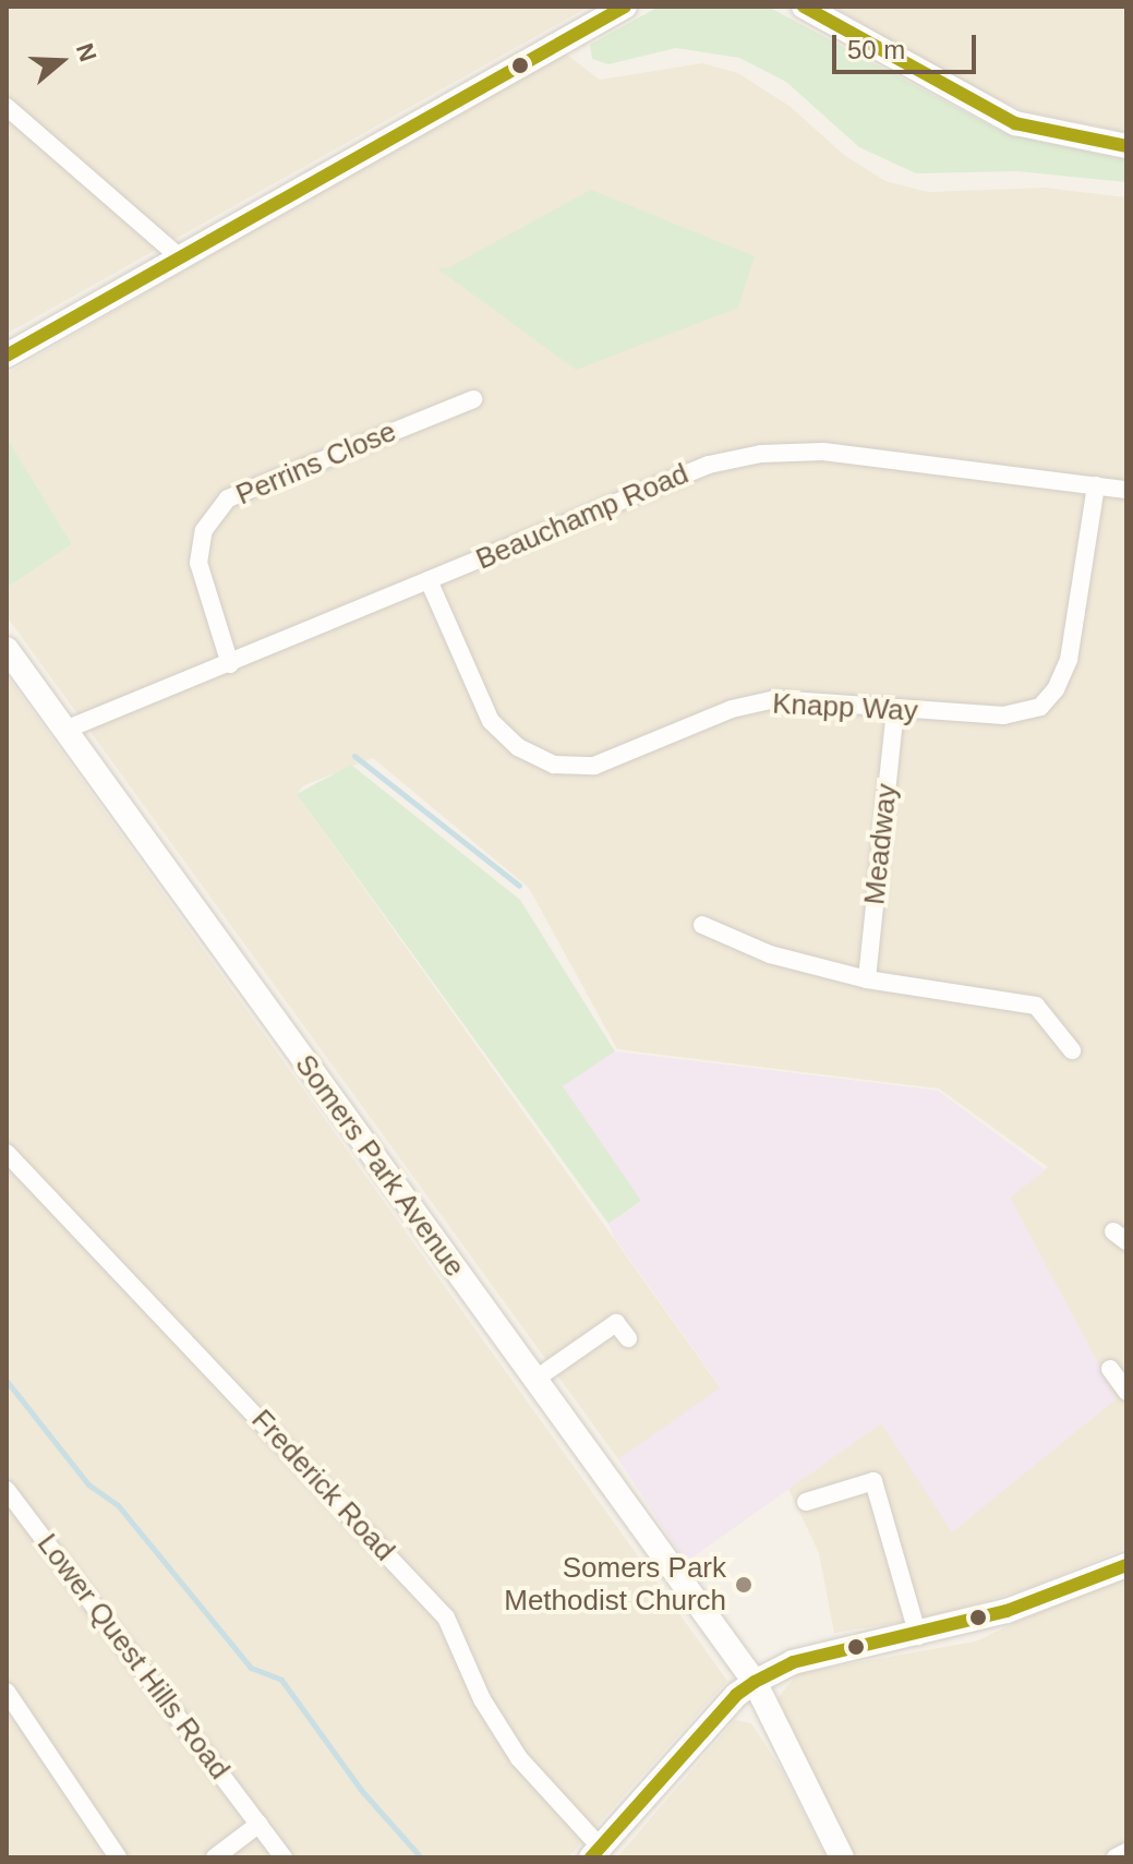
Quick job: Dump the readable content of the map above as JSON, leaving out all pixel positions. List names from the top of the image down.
{
  "streets": {
    "street": [
      "Perrins Close",
      "Beauchamp Road",
      "Knapp Way",
      "Meadway",
      "Somers Park Avenue",
      "Frederick Road",
      "Lower Quest Hills Road"
    ]
  },
  "crossings": [
    ["Perrins Close", "Beauchamp Road"],
    ["Beauchamp Road", "Knapp Way"],
    ["Beauchamp Road", "Somers Park Avenue"],
    ["Knapp Way", "Meadway"]
  ],
  "places": ["Somers Park Methodist Church"],
  "scale_bar": "50 m",
  "north": "right"
}
